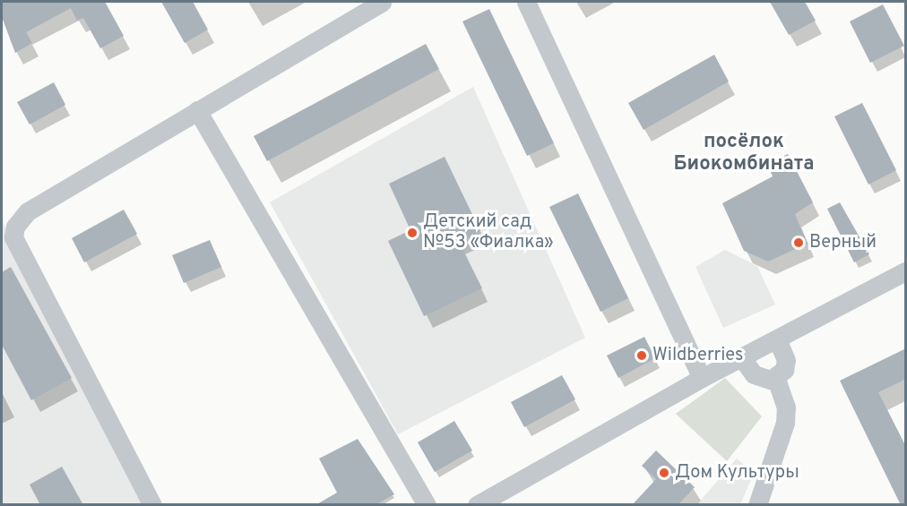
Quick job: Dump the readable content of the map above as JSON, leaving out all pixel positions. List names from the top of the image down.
{
  "districts": ["посёлок Биокомбината"],
  "places": [
    "Детский сад №53 «Фиалка»",
    "Верный",
    "Wildberries",
    "Дом Культуры"
  ]
}
